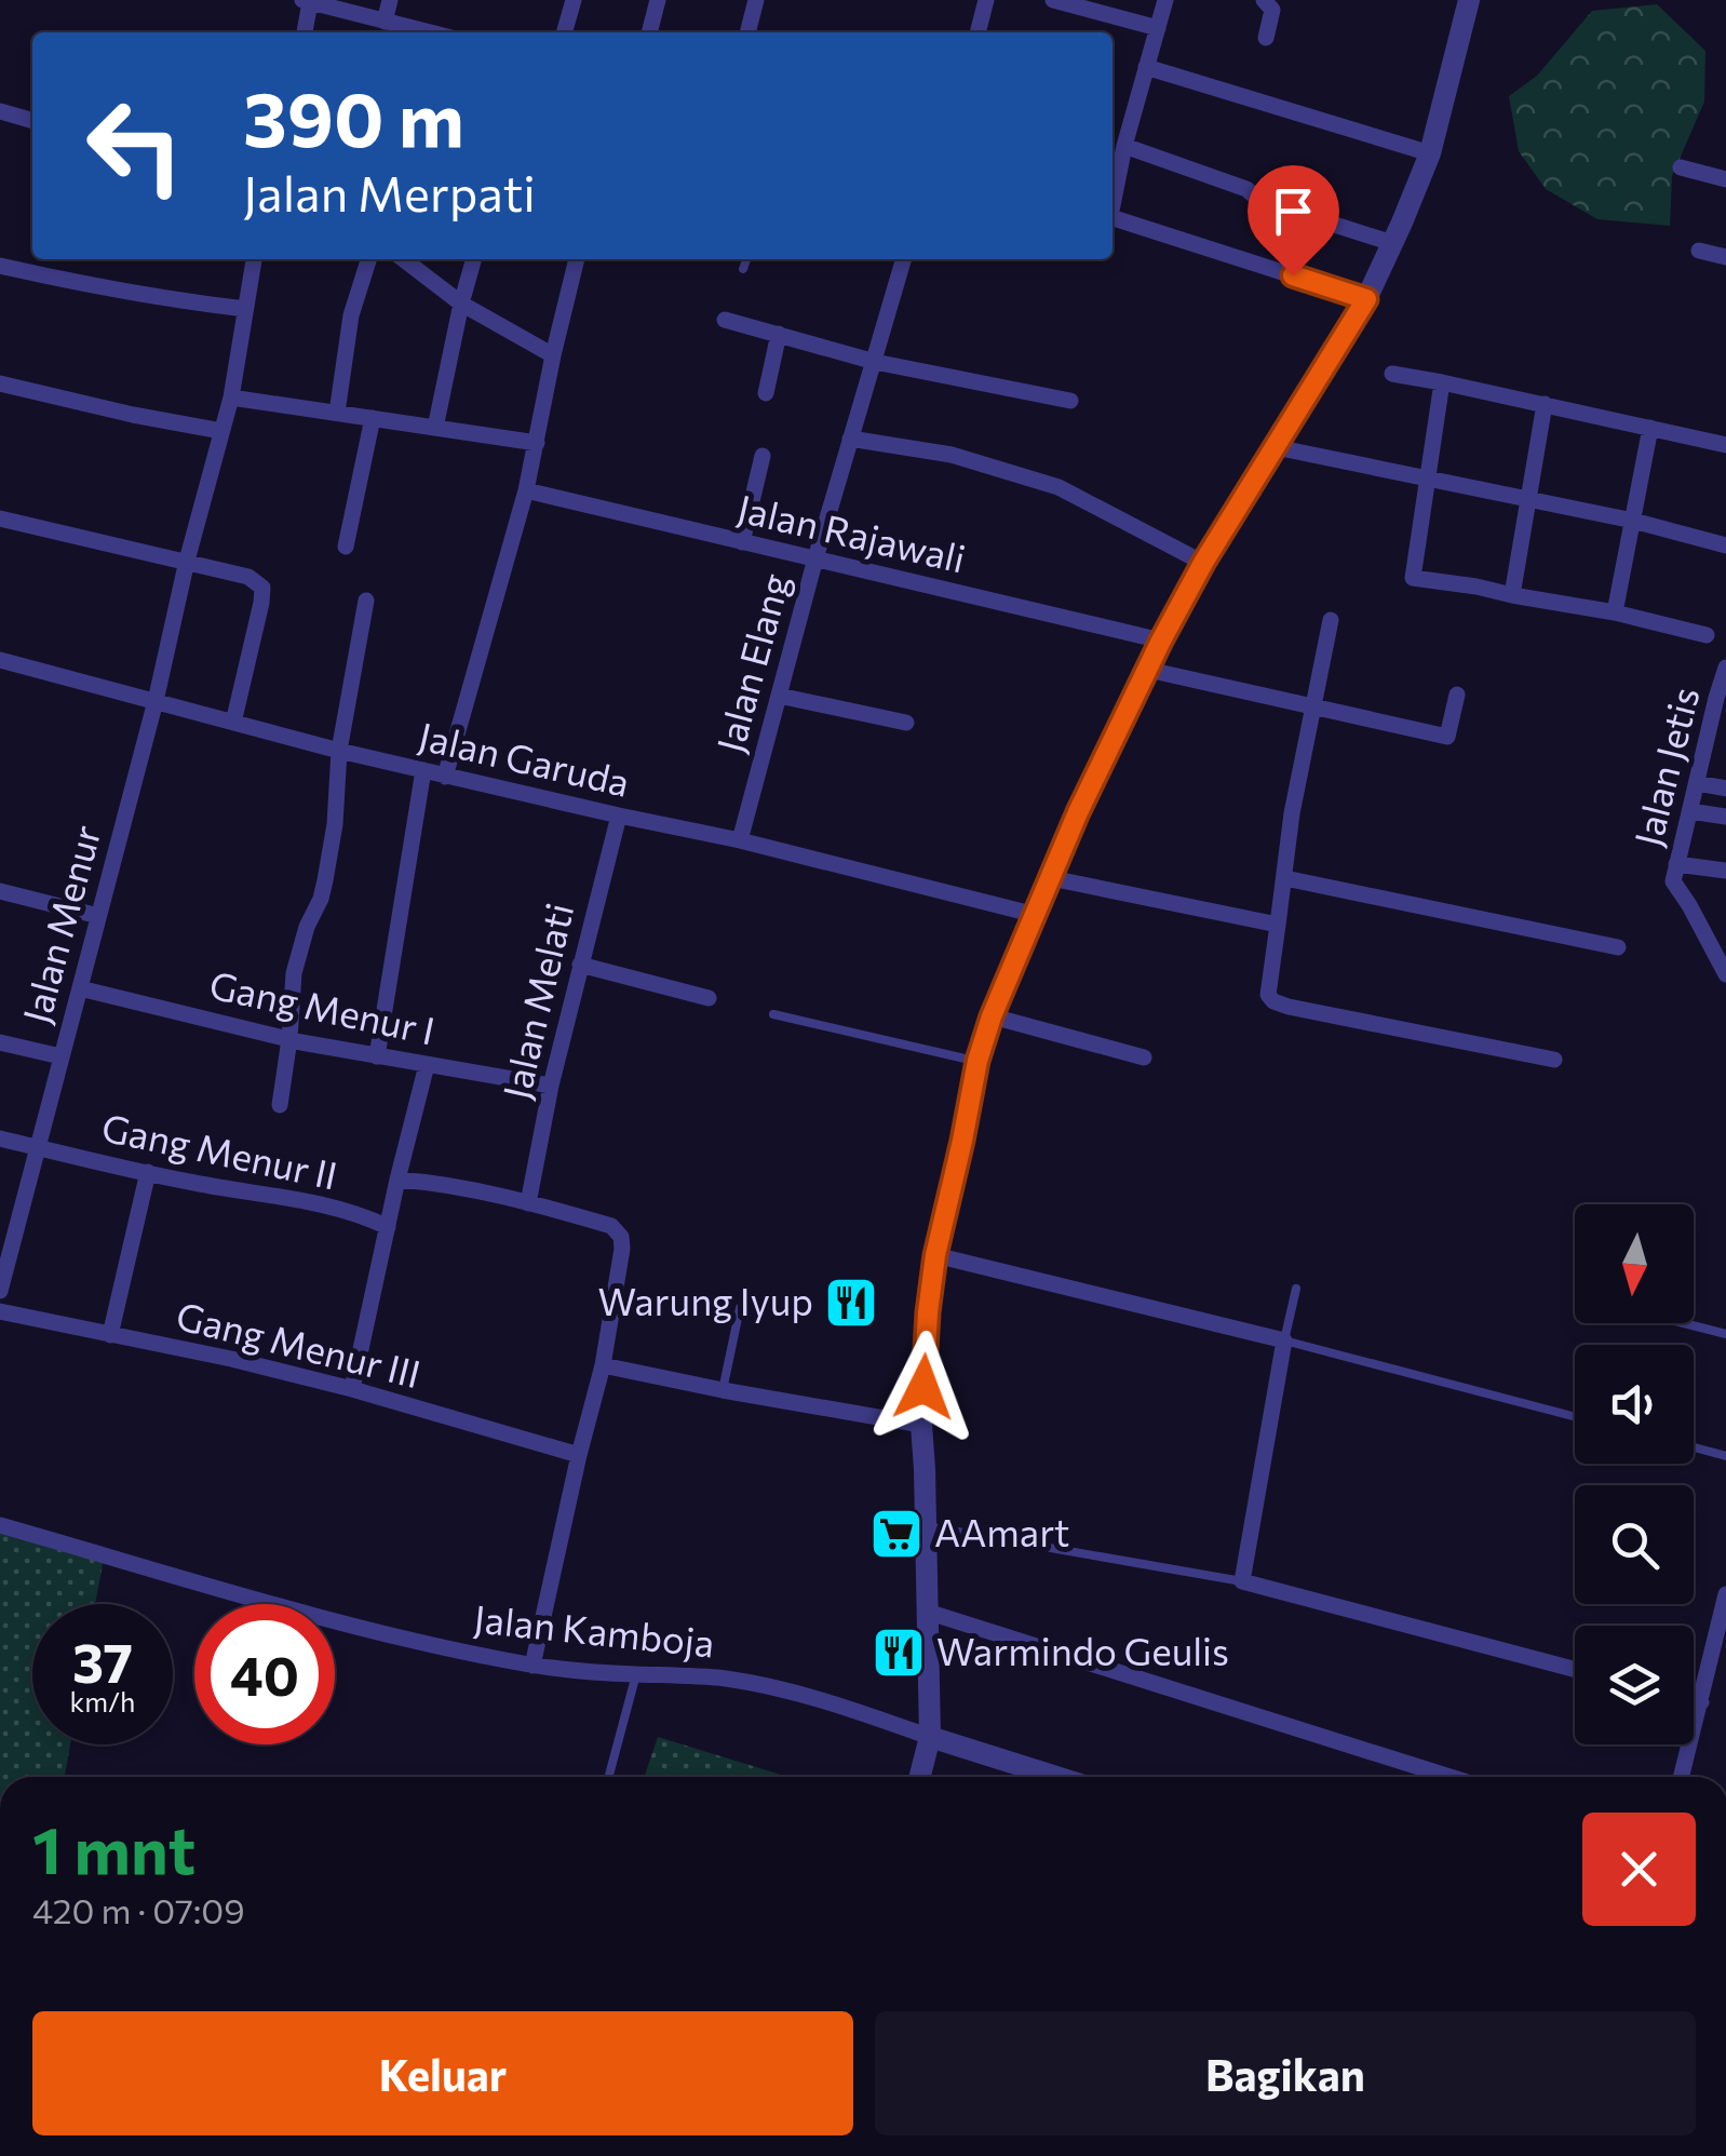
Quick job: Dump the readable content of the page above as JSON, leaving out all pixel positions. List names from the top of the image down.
{
  "streets": {
    "street": [
      "Jalan Rajawali",
      "Jalan Elang",
      "Jalan Garuda",
      "Jalan Jetis",
      "Jalan Menur",
      "Jalan Melati",
      "Gang Menur I",
      "Gang Menur II",
      "Gang Menur III",
      "Jalan Kamboja"
    ]
  },
  "crossings": [
    ["Jalan Rajawali", "Jalan Elang"],
    ["Jalan Elang", "Jalan Garuda"],
    ["Jalan Garuda", "Jalan Menur"],
    ["Jalan Garuda", "Jalan Melati"],
    ["Jalan Menur", "Gang Menur I"],
    ["Jalan Menur", "Gang Menur II"],
    ["Jalan Melati", "Gang Menur I"]
  ],
  "places": {
    "restaurant": ["Warung Iyup", "Warmindo Geulis"],
    "supermarket": ["AAmart"]
  },
  "north": "bottom",
  "page": {
    "turn": ["390 m", "Jalan Merpati"],
    "speed": "37 km/h",
    "limit": "40",
    "heading": ["1 mnt", "420 m · 07:09"],
    "buttons": ["Keluar", "Bagikan"]
  }
}
